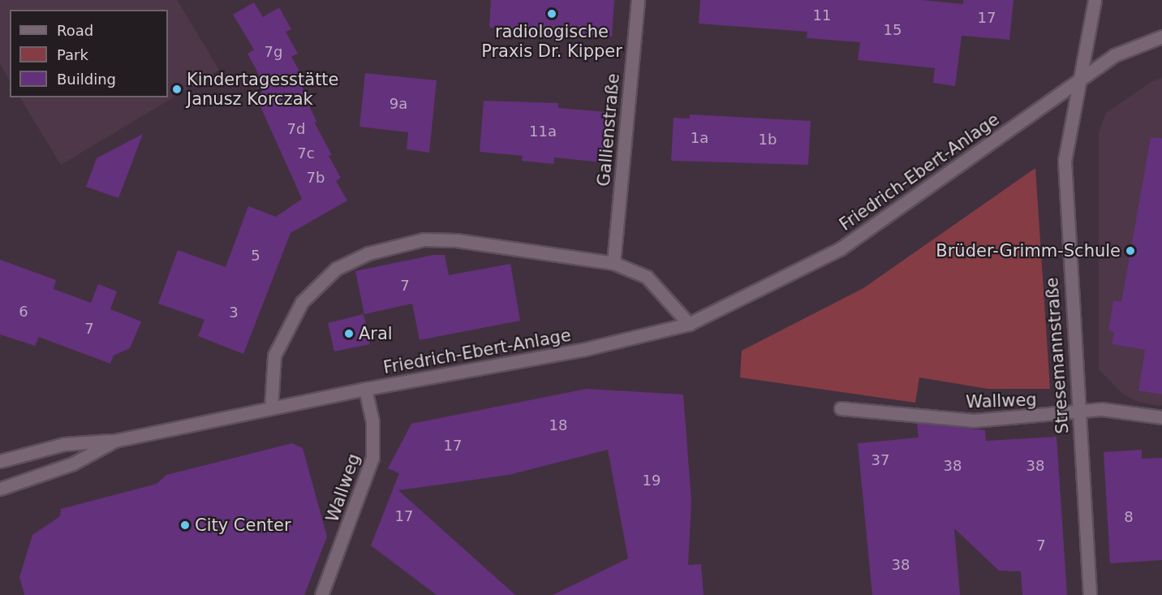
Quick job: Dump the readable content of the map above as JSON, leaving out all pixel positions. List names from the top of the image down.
{
  "streets": {
    "street": [
      "Gallienstraße",
      "Friedrich-Ebert-Anlage",
      "Stresemannstraße",
      "Wallweg"
    ]
  },
  "crossings": [
    ["Friedrich-Ebert-Anlage", "Stresemannstraße"],
    ["Friedrich-Ebert-Anlage", "Wallweg"],
    ["Stresemannstraße", "Wallweg"]
  ],
  "places": [
    "radiologische Praxis Dr. Kipper",
    "Kindertagesstätte Janusz Korczak",
    "Brüder-Grimm-Schule",
    "Aral",
    "City Center"
  ],
  "house_numbers": [
    "11",
    "17",
    "15",
    "7g",
    "9a",
    "7d",
    "11a",
    "1a",
    "1b",
    "7c",
    "7b",
    "5",
    "7",
    "6",
    "3",
    "7",
    "18",
    "17",
    "37",
    "38",
    "38",
    "19",
    "17",
    "8",
    "7",
    "38"
  ],
  "legend": ["Road", "Park", "Building"]
}
